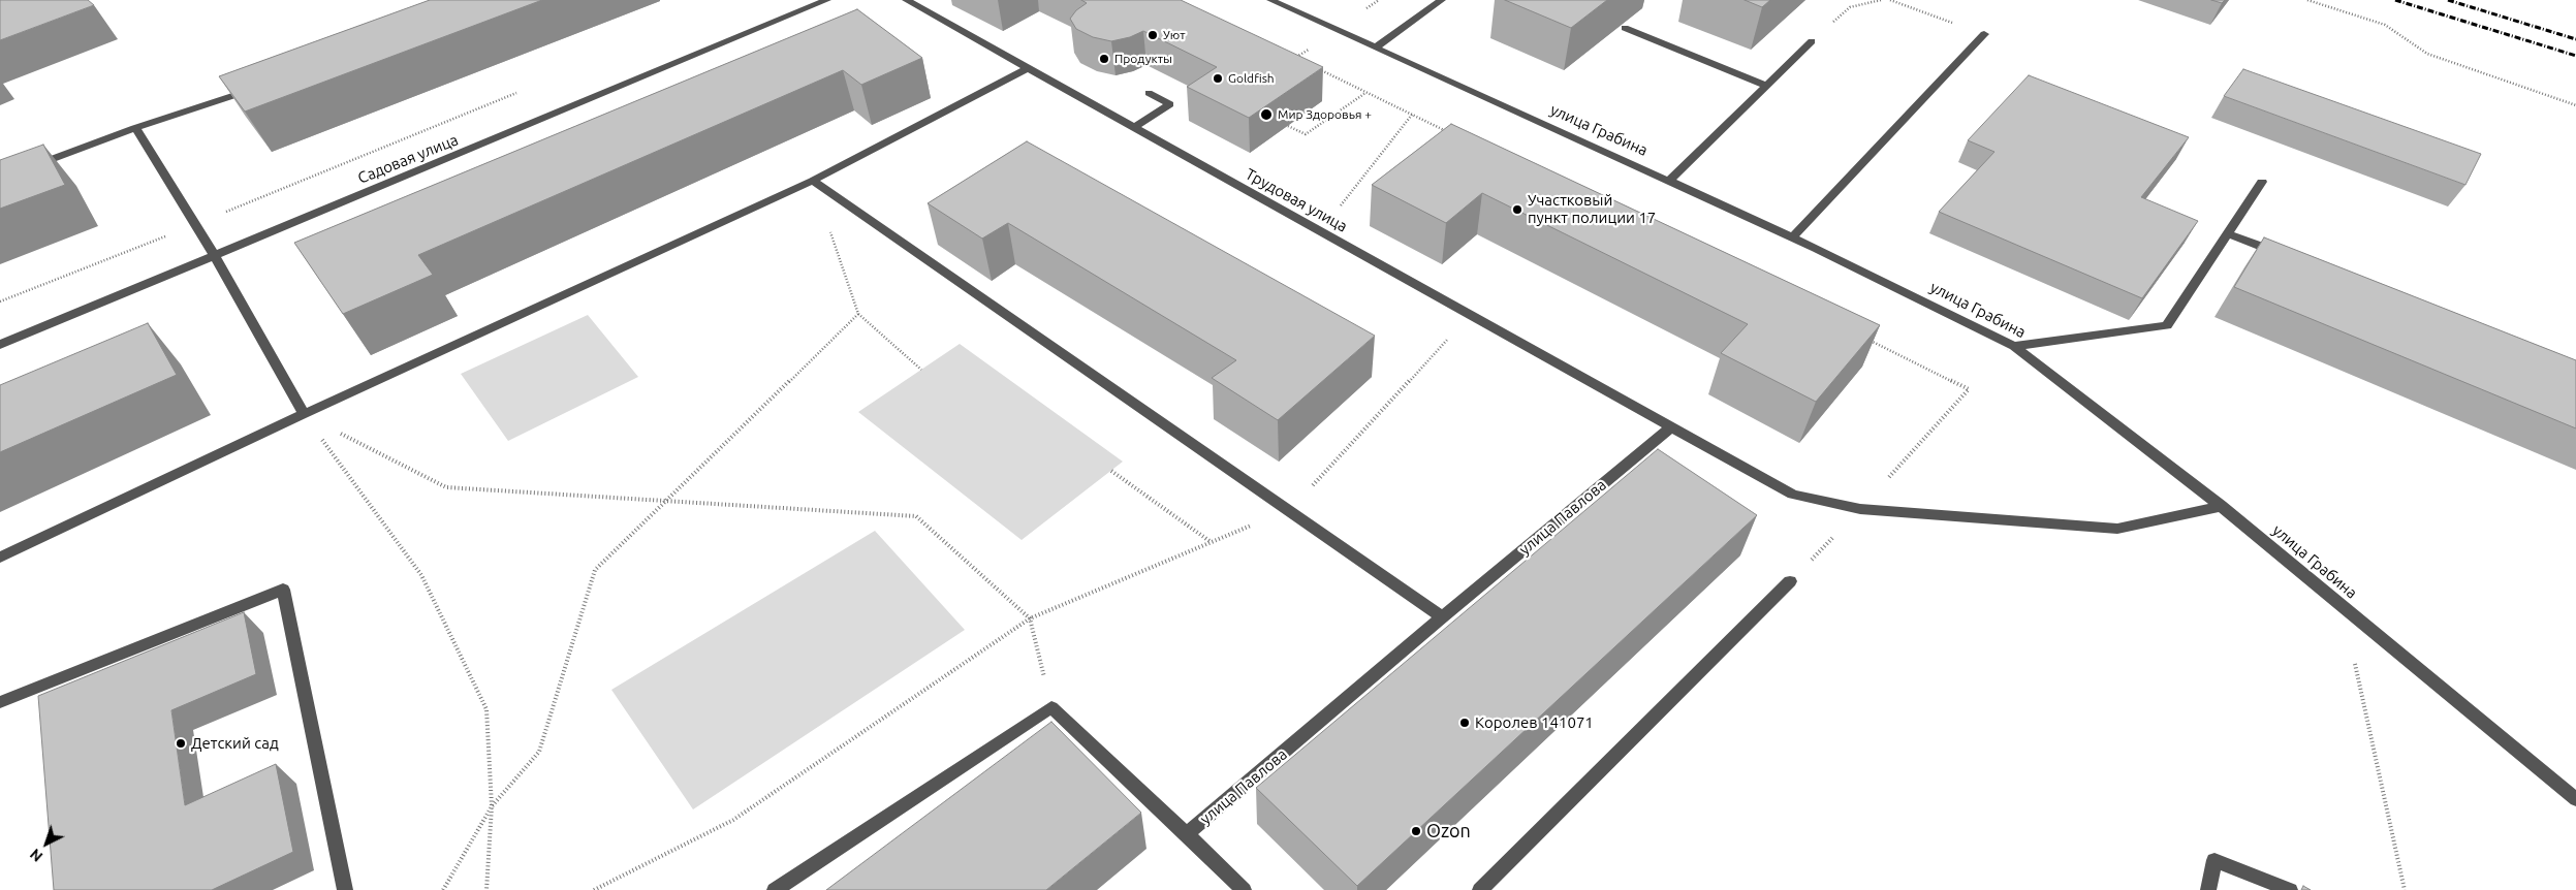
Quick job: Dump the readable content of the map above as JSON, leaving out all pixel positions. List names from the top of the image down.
{
  "streets": {
    "street": [
      "улица Грабина",
      "Садовая улица",
      "Трудовая улица",
      "улица Павлова"
    ]
  },
  "crossings": [
    ["улица Грабина", "Трудовая улица"],
    ["Трудовая улица", "улица Павлова"]
  ],
  "places": [
    "Уют",
    "Продукты",
    "Goldfish",
    "Мир Здоровья +",
    "Участковый пункт полиции 17",
    "Королев 141071",
    "Детский сад",
    "Ozon"
  ],
  "north": "bottom left"
}
